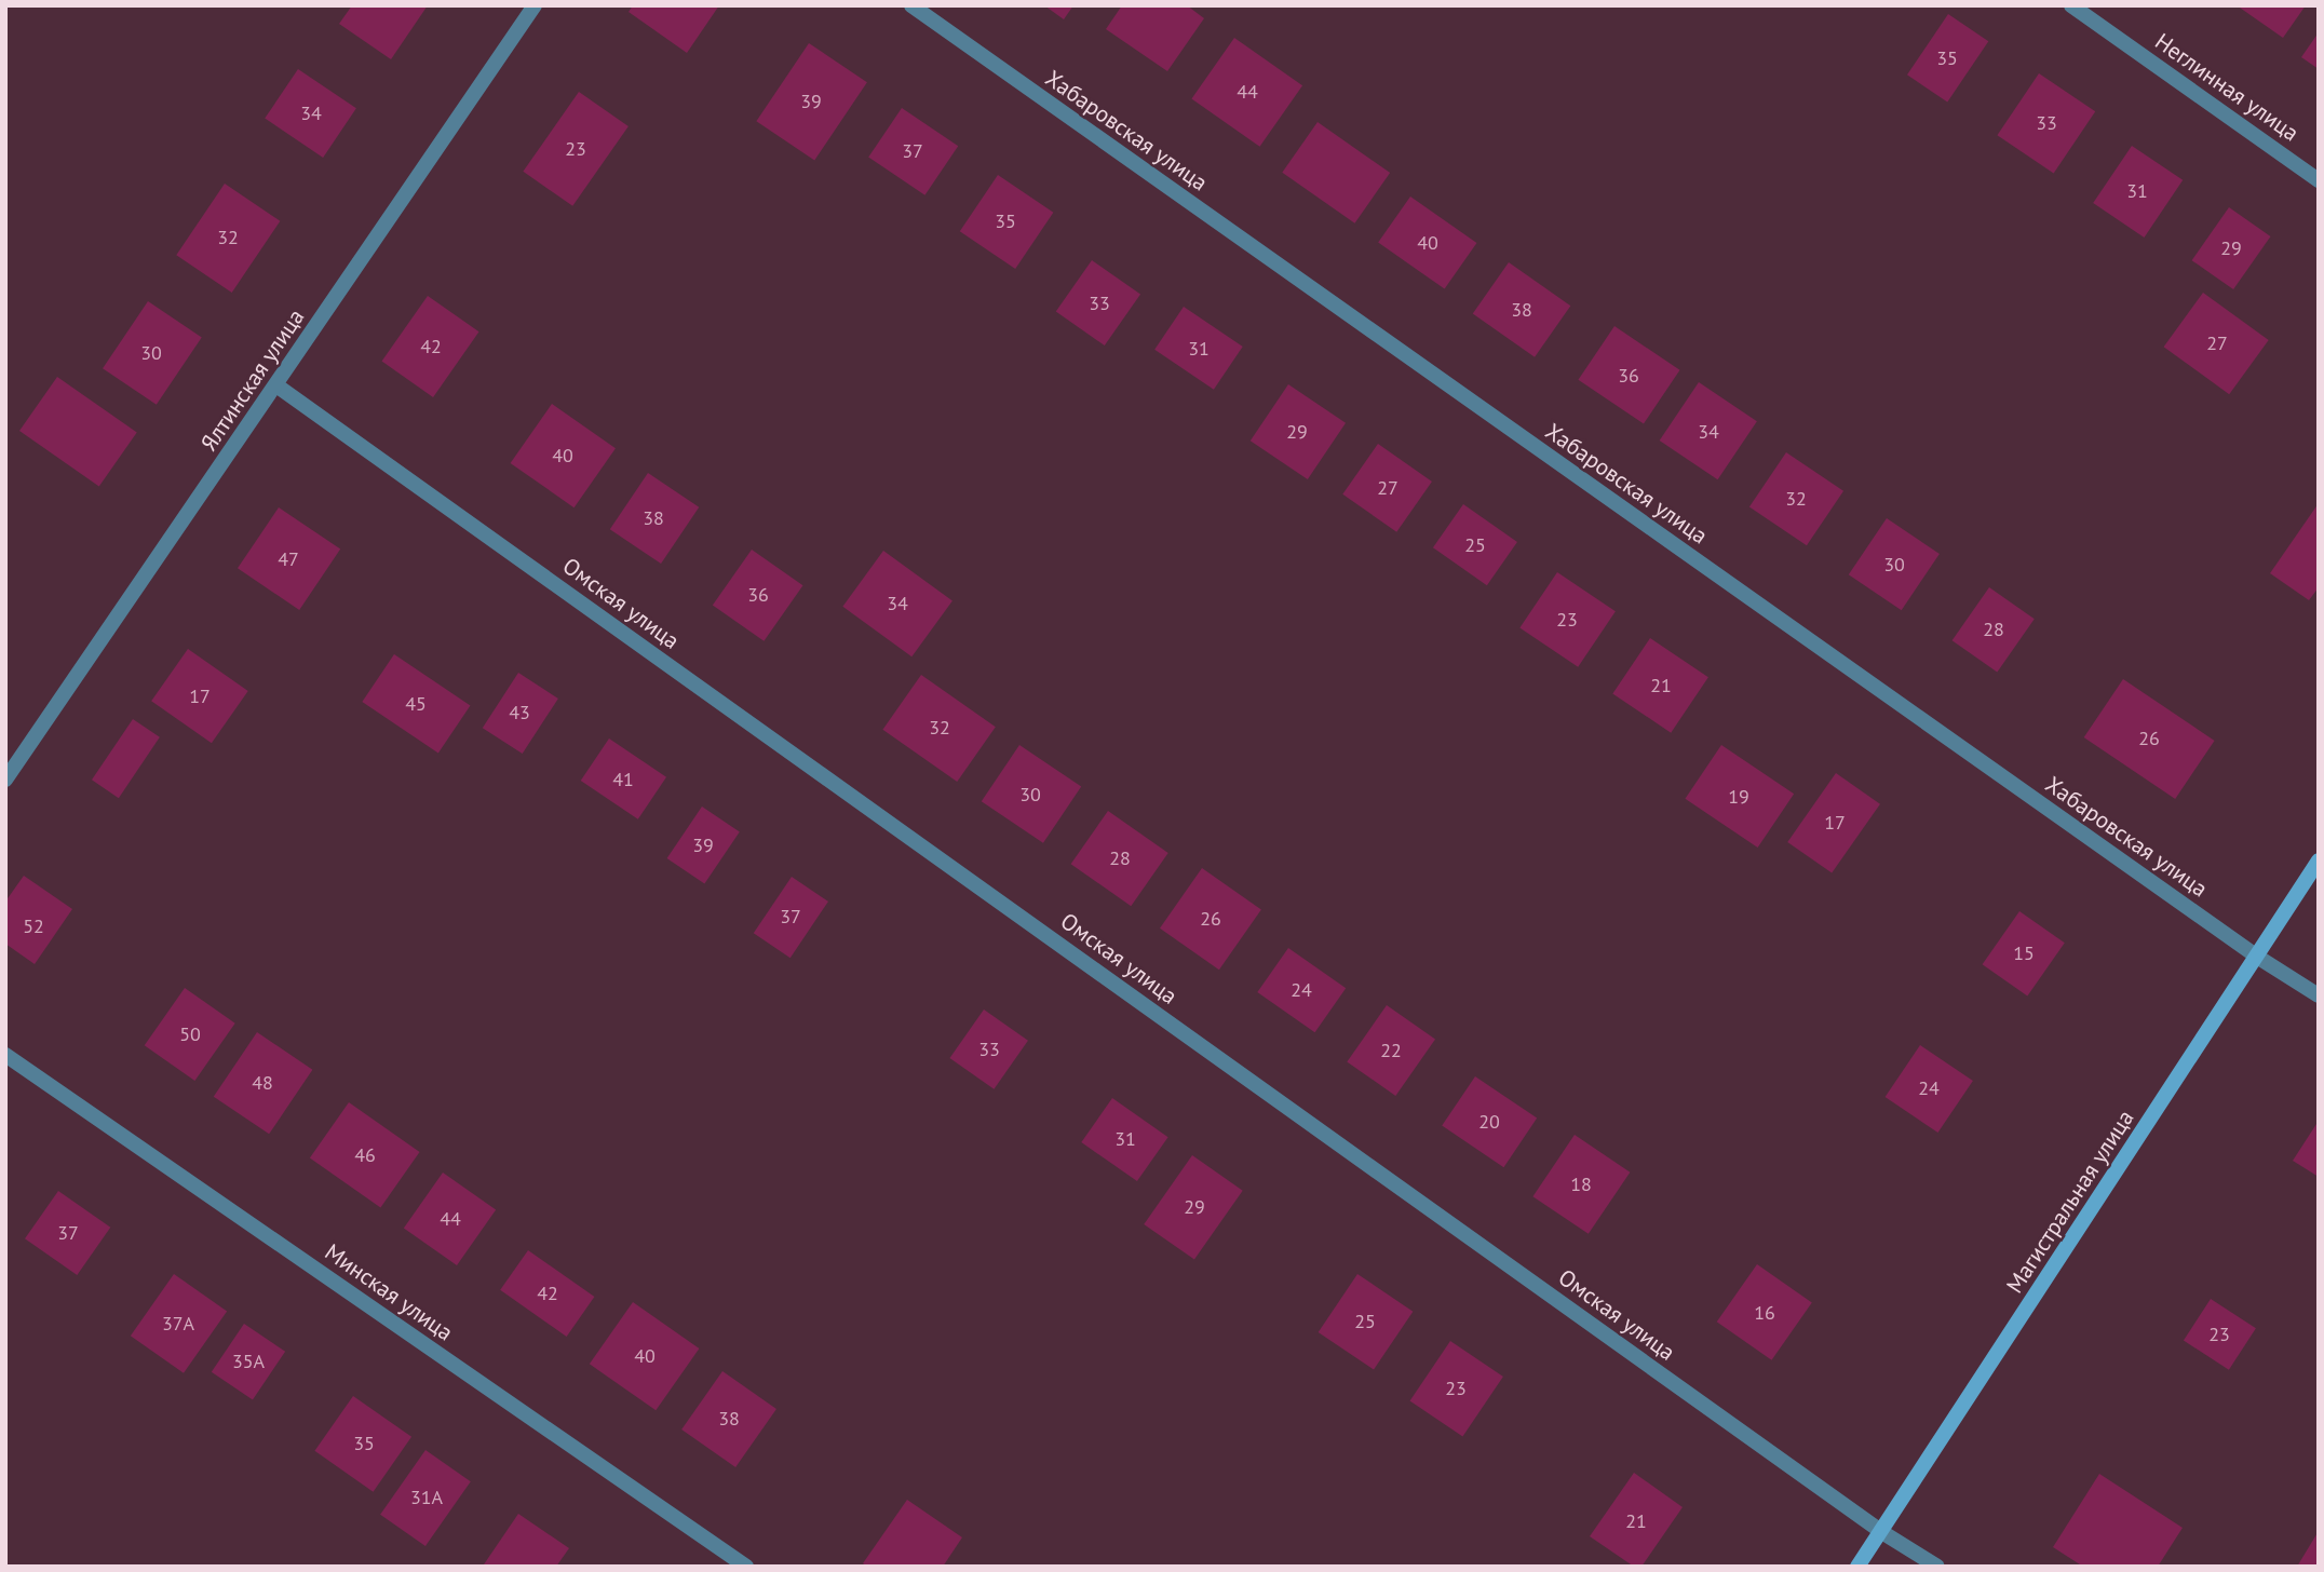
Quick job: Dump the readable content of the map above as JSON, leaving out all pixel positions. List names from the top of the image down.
{
  "streets": {
    "main road": ["Магистральная улица"],
    "street": [
      "Неглинная улица",
      "Хабаровская улица",
      "Ялтинская улица",
      "Омская улица",
      "Минская улица"
    ]
  },
  "crossings": [
    ["Хабаровская улица", "Магистральная улица"],
    ["Ялтинская улица", "Омская улица"],
    ["Омская улица", "Магистральная улица"]
  ],
  "house_numbers": [
    "35",
    "44",
    "39",
    "34",
    "33",
    "23",
    "37",
    "31",
    "35",
    "32",
    "40",
    "29",
    "33",
    "38",
    "27",
    "42",
    "31",
    "30",
    "36",
    "29",
    "34",
    "40",
    "27",
    "32",
    "38",
    "25",
    "47",
    "30",
    "36",
    "34",
    "23",
    "28",
    "21",
    "17",
    "45",
    "43",
    "32",
    "26",
    "41",
    "30",
    "19",
    "17",
    "39",
    "28",
    "37",
    "26",
    "52",
    "15",
    "24",
    "50",
    "33",
    "22",
    "48",
    "24",
    "20",
    "31",
    "46",
    "18",
    "29",
    "44",
    "37",
    "42",
    "16",
    "25",
    "37А",
    "23",
    "40",
    "35А",
    "23",
    "38",
    "35",
    "31А",
    "21"
  ]
}
